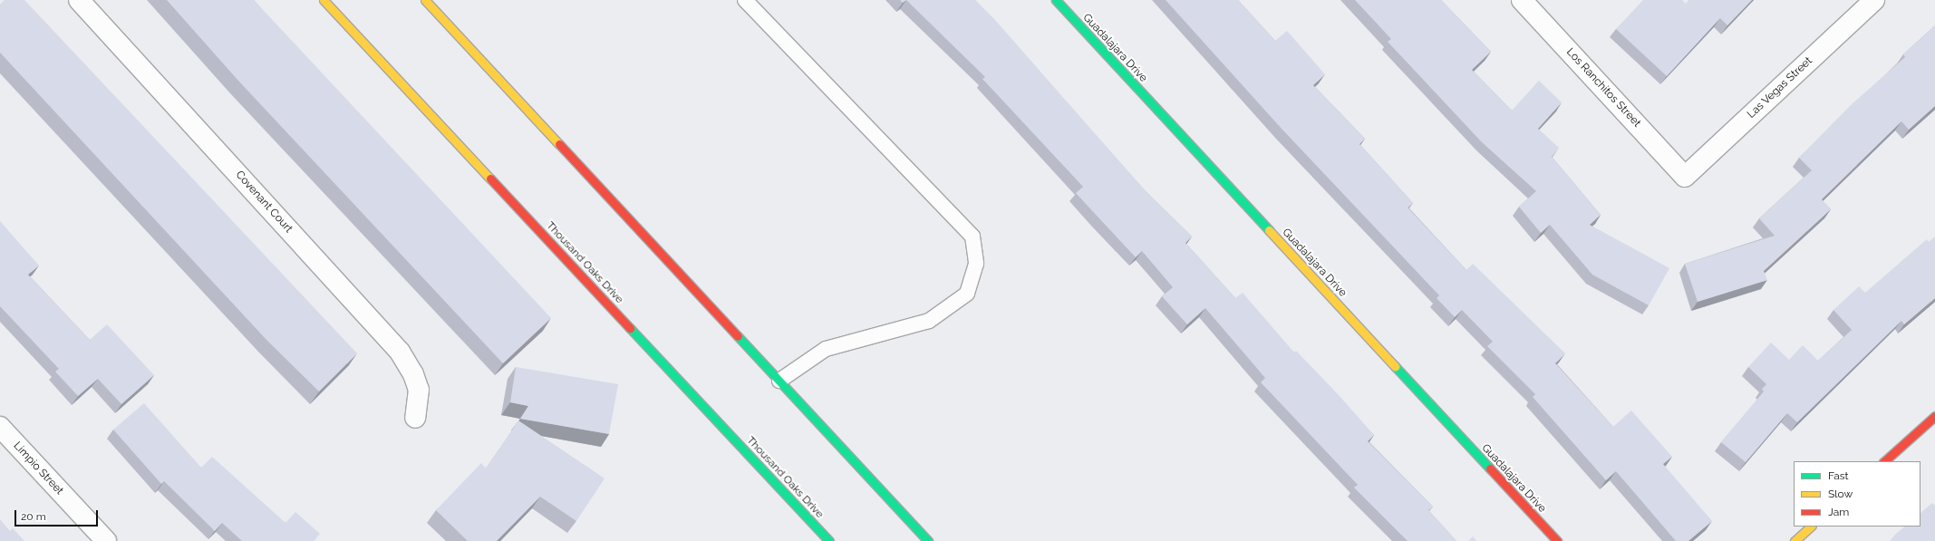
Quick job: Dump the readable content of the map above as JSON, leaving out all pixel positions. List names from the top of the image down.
{
  "streets": {
    "main road": ["Guadalajara Drive", "Thousand Oaks Drive"],
    "street": [
      "Los Ranchitos Street",
      "Las Vegas Street",
      "Covenant Court",
      "Limpio Street"
    ]
  },
  "crossings": [
    ["Los Ranchitos Street", "Las Vegas Street"]
  ],
  "legend": ["Fast", "Slow", "Jam"],
  "scale_bar": "20 m"
}
